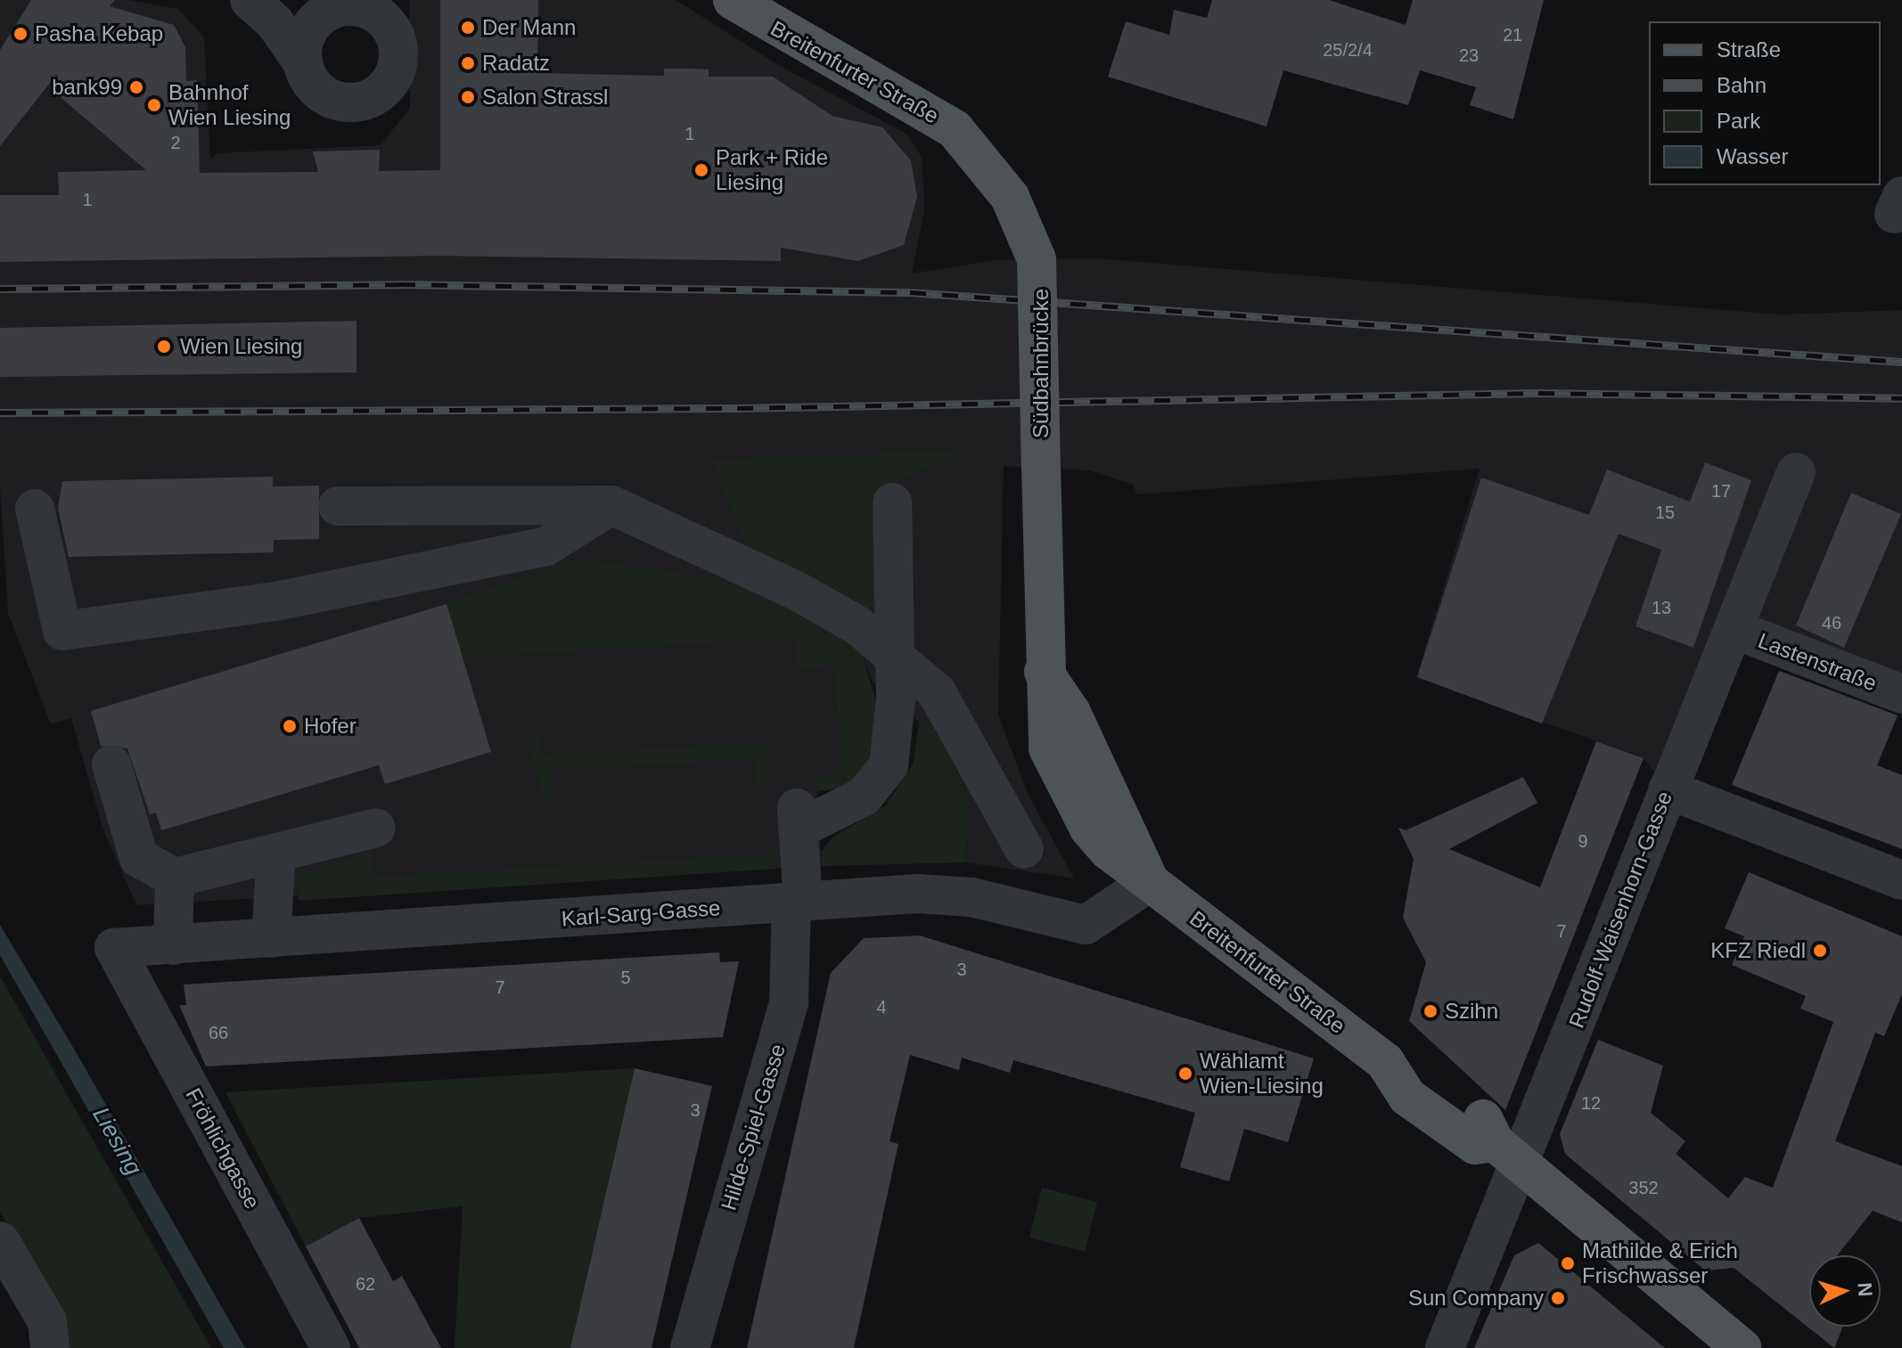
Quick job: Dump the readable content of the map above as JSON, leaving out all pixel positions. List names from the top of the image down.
{
  "streets": {
    "main road": ["Breitenfurter Straße", "Südbahnbrücke"],
    "street": [
      "Lastenstraße",
      "Rudolf-Waisenhorn-Gasse",
      "Karl-Sarg-Gasse",
      "Hilde-Spiel-Gasse",
      "Fröhlichgasse"
    ]
  },
  "crossings": [
    ["Breitenfurter Straße", "Südbahnbrücke"],
    ["Breitenfurter Straße", "Rudolf-Waisenhorn-Gasse"],
    ["Breitenfurter Straße", "Karl-Sarg-Gasse"],
    ["Lastenstraße", "Rudolf-Waisenhorn-Gasse"],
    ["Karl-Sarg-Gasse", "Hilde-Spiel-Gasse"],
    ["Karl-Sarg-Gasse", "Fröhlichgasse"]
  ],
  "water": ["Liesing"],
  "places": [
    "Der Mann",
    "Pasha Kebap",
    "Radatz",
    "bank99",
    "Salon Strassl",
    "Bahnhof Wien Liesing",
    "Park + Ride Liesing",
    "Wien Liesing",
    "Hofer",
    "KFZ Riedl",
    "Szihn",
    "Wählamt Wien-Liesing",
    "Mathilde & Erich Frischwasser",
    "Sun Company"
  ],
  "house_numbers": [
    "21",
    "25/2/4",
    "23",
    "1",
    "2",
    "1",
    "17",
    "15",
    "13",
    "46",
    "9",
    "7",
    "3",
    "5",
    "7",
    "4",
    "66",
    "12",
    "3",
    "352",
    "62"
  ],
  "legend": [
    "Straße",
    "Bahn",
    "Park",
    "Wasser"
  ],
  "north": "right"
}
